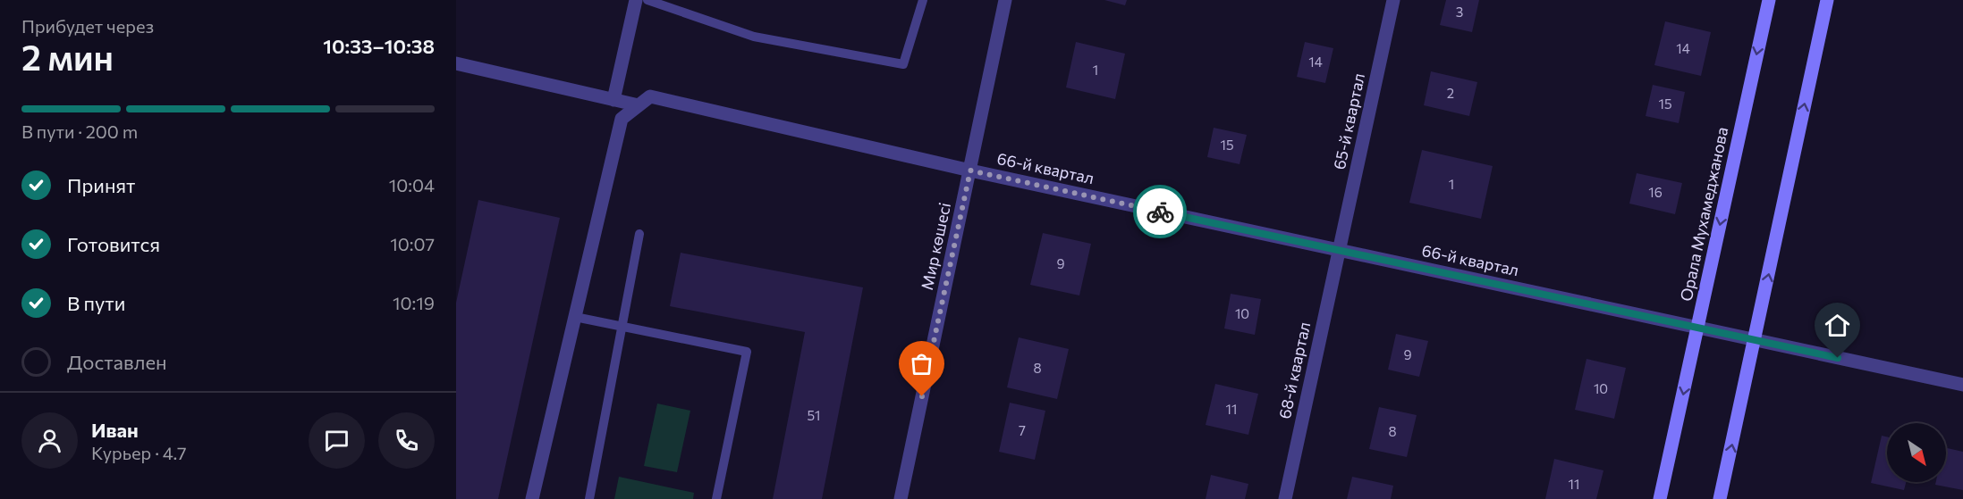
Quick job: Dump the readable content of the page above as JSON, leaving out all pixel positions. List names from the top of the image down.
{
  "streets": {
    "street": [
      "65-й квартал",
      "66-й квартал",
      "Орала Мухамеджанова",
      "Мир көшесі",
      "68-й квартал"
    ]
  },
  "crossings": [
    ["65-й квартал", "66-й квартал"],
    ["65-й квартал", "68-й квартал"],
    ["66-й квартал", "Орала Мухамеджанова"],
    ["66-й квартал", "Мир көшесі"],
    ["66-й квартал", "68-й квартал"]
  ],
  "house_numbers": [
    "3",
    "14",
    "14",
    "1",
    "2",
    "15",
    "15",
    "1",
    "16",
    "9",
    "10",
    "9",
    "8",
    "10",
    "11",
    "51",
    "7",
    "8",
    "11"
  ],
  "north": "bottom right",
  "page": {
    "heading": ["2 мин", "Прибудет через", "10:33–10:38"],
    "panel": ["Иван", "Курьер · 4.7"],
    "bar": "В пути · 200 m",
    "list": [
      ["Принят", "10:04"],
      ["Готовится", "10:07"],
      ["В пути", "10:19"],
      "Доставлен"
    ]
  }
}
